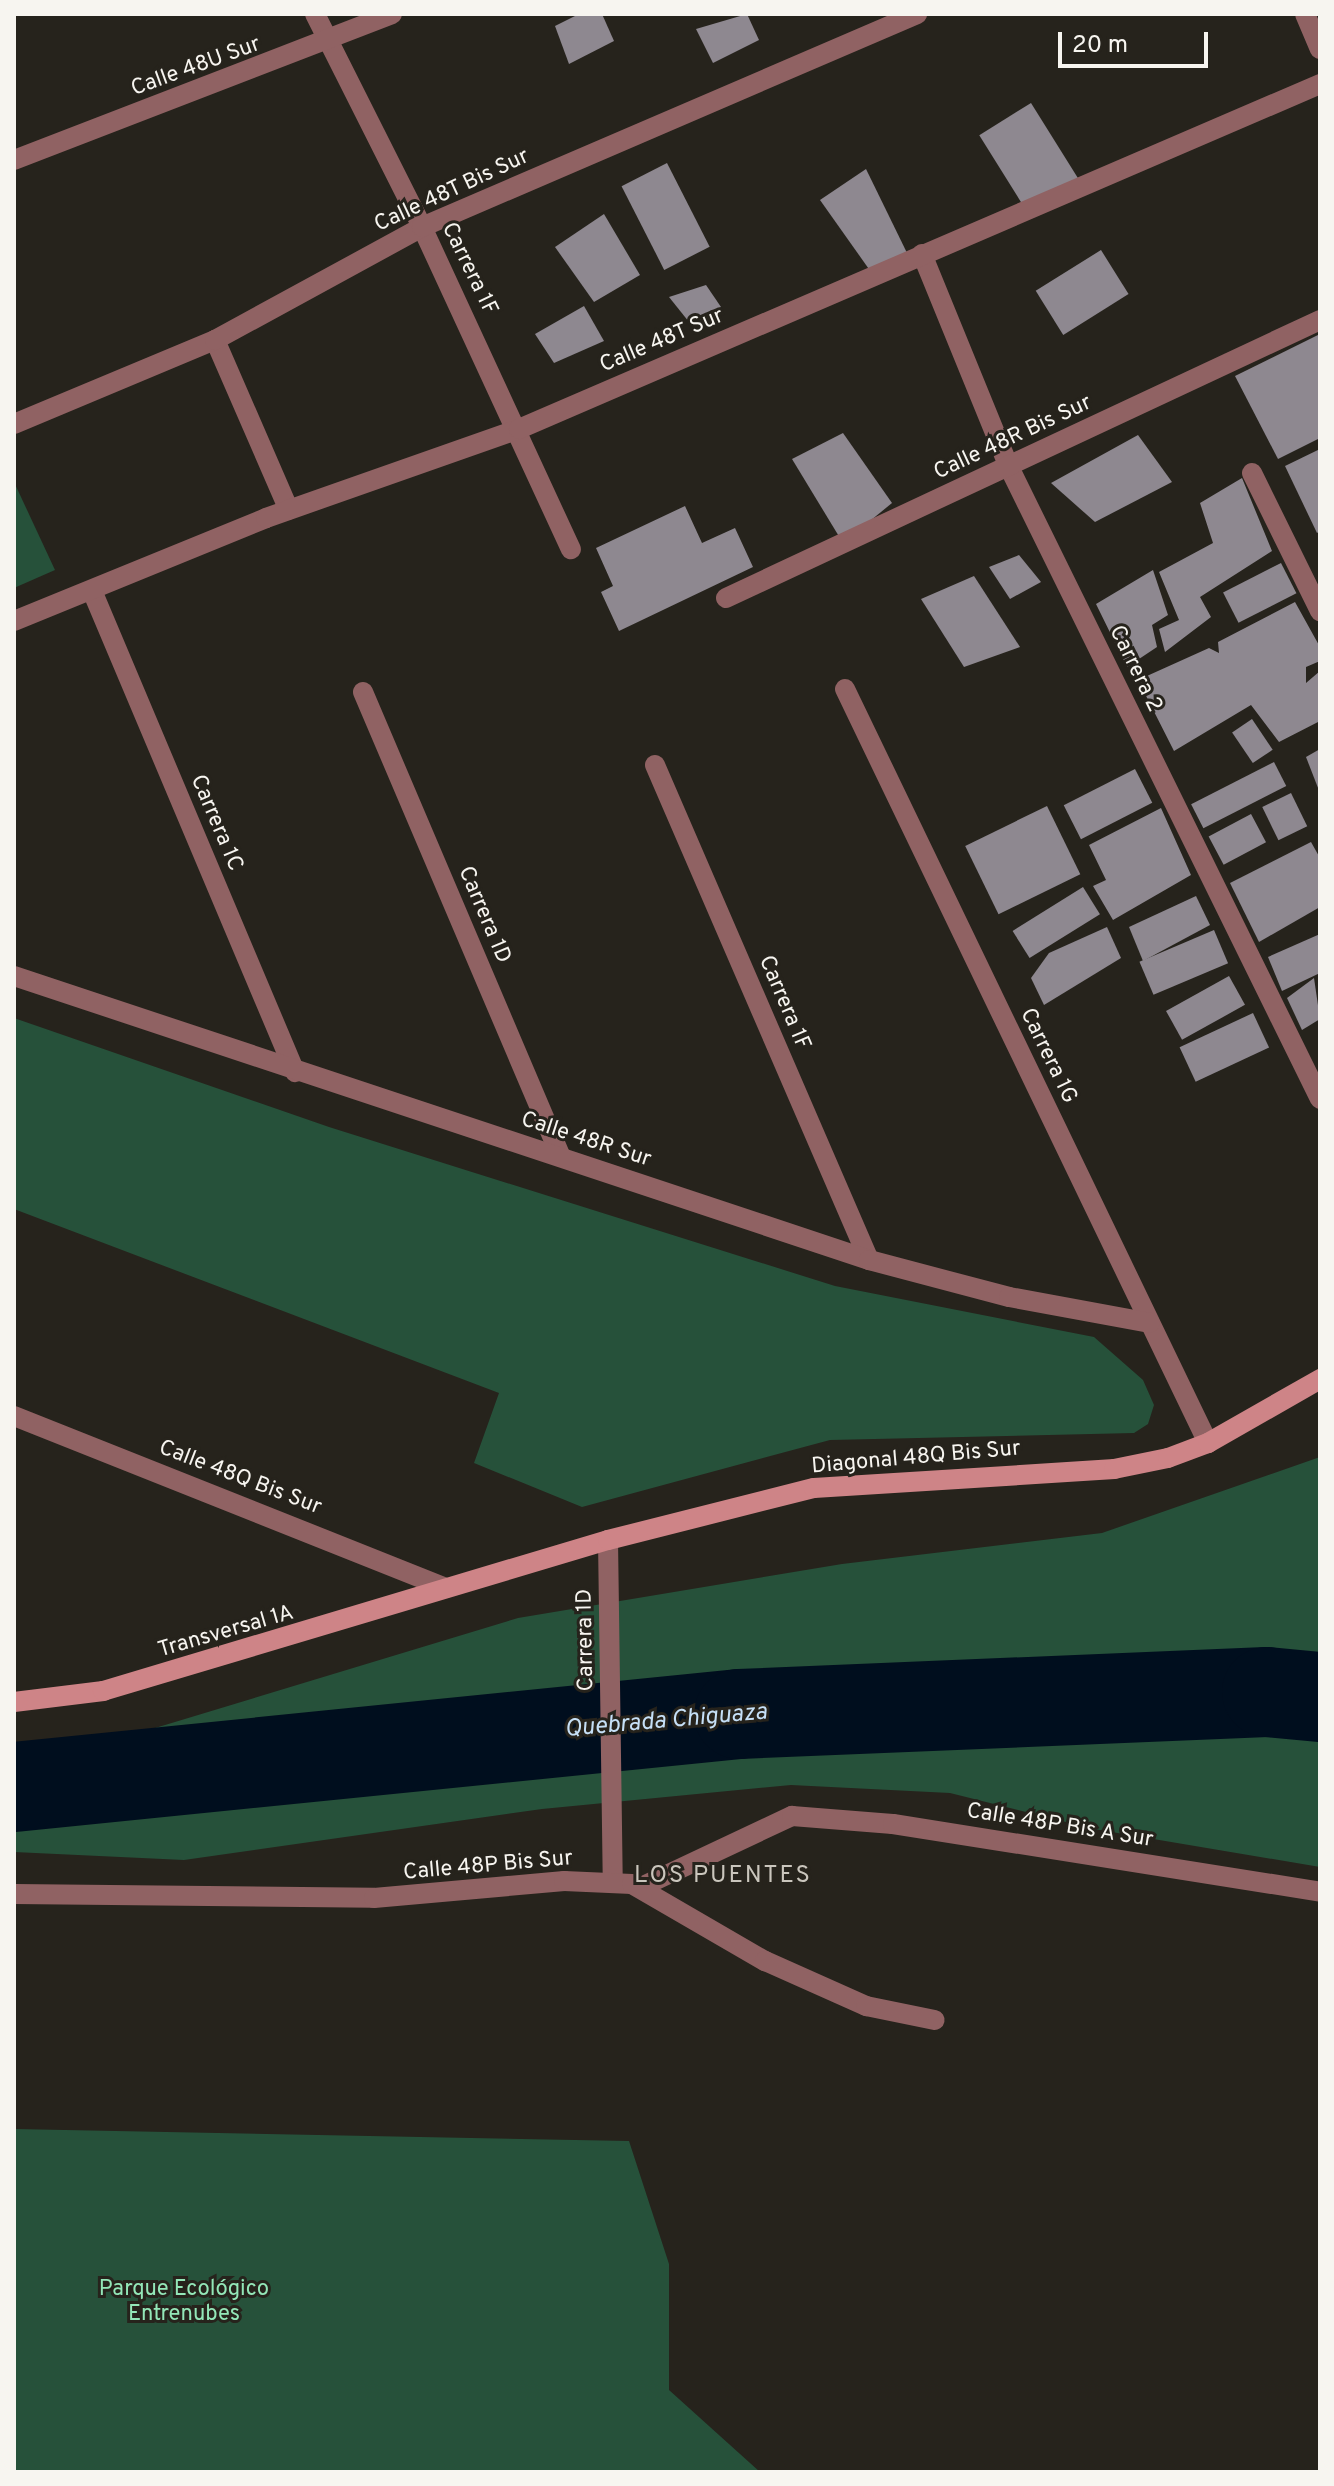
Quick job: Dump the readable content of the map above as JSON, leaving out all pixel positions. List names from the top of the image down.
{
  "streets": {
    "main road": ["Diagonal 48Q Bis Sur", "Transversal 1A"],
    "street": [
      "Calle 48U Sur",
      "Calle 48T Bis Sur",
      "Carrera 1F",
      "Calle 48T Sur",
      "Calle 48R Bis Sur",
      "Carrera 2",
      "Carrera 1C",
      "Carrera 1D",
      "Carrera 1G",
      "Calle 48R Sur",
      "Calle 48Q Bis Sur",
      "Calle 48P Bis A Sur",
      "Calle 48P Bis Sur"
    ]
  },
  "crossings": [
    ["Calle 48U Sur", "Carrera 1F"],
    ["Calle 48T Bis Sur", "Carrera 1F"],
    ["Carrera 1F", "Calle 48T Sur"],
    ["Carrera 1F", "Calle 48R Sur"],
    ["Calle 48T Sur", "Carrera 2"],
    ["Calle 48T Sur", "Carrera 1C"],
    ["Calle 48R Bis Sur", "Carrera 2"],
    ["Carrera 1C", "Calle 48R Sur"],
    ["Carrera 1D", "Calle 48R Sur"],
    ["Carrera 1D", "Diagonal 48Q Bis Sur"],
    ["Carrera 1D", "Calle 48P Bis Sur"],
    ["Carrera 1G", "Calle 48R Sur"],
    ["Carrera 1G", "Diagonal 48Q Bis Sur"],
    ["Diagonal 48Q Bis Sur", "Calle 48Q Bis Sur"],
    ["Diagonal 48Q Bis Sur", "Transversal 1A"],
    ["Calle 48Q Bis Sur", "Transversal 1A"],
    ["Calle 48P Bis A Sur", "Calle 48P Bis Sur"]
  ],
  "districts": ["LOS PUENTES"],
  "water": ["Quebrada Chiguaza"],
  "parks": ["Parque Ecológico Entrenubes"],
  "scale_bar": "20 m"
}
